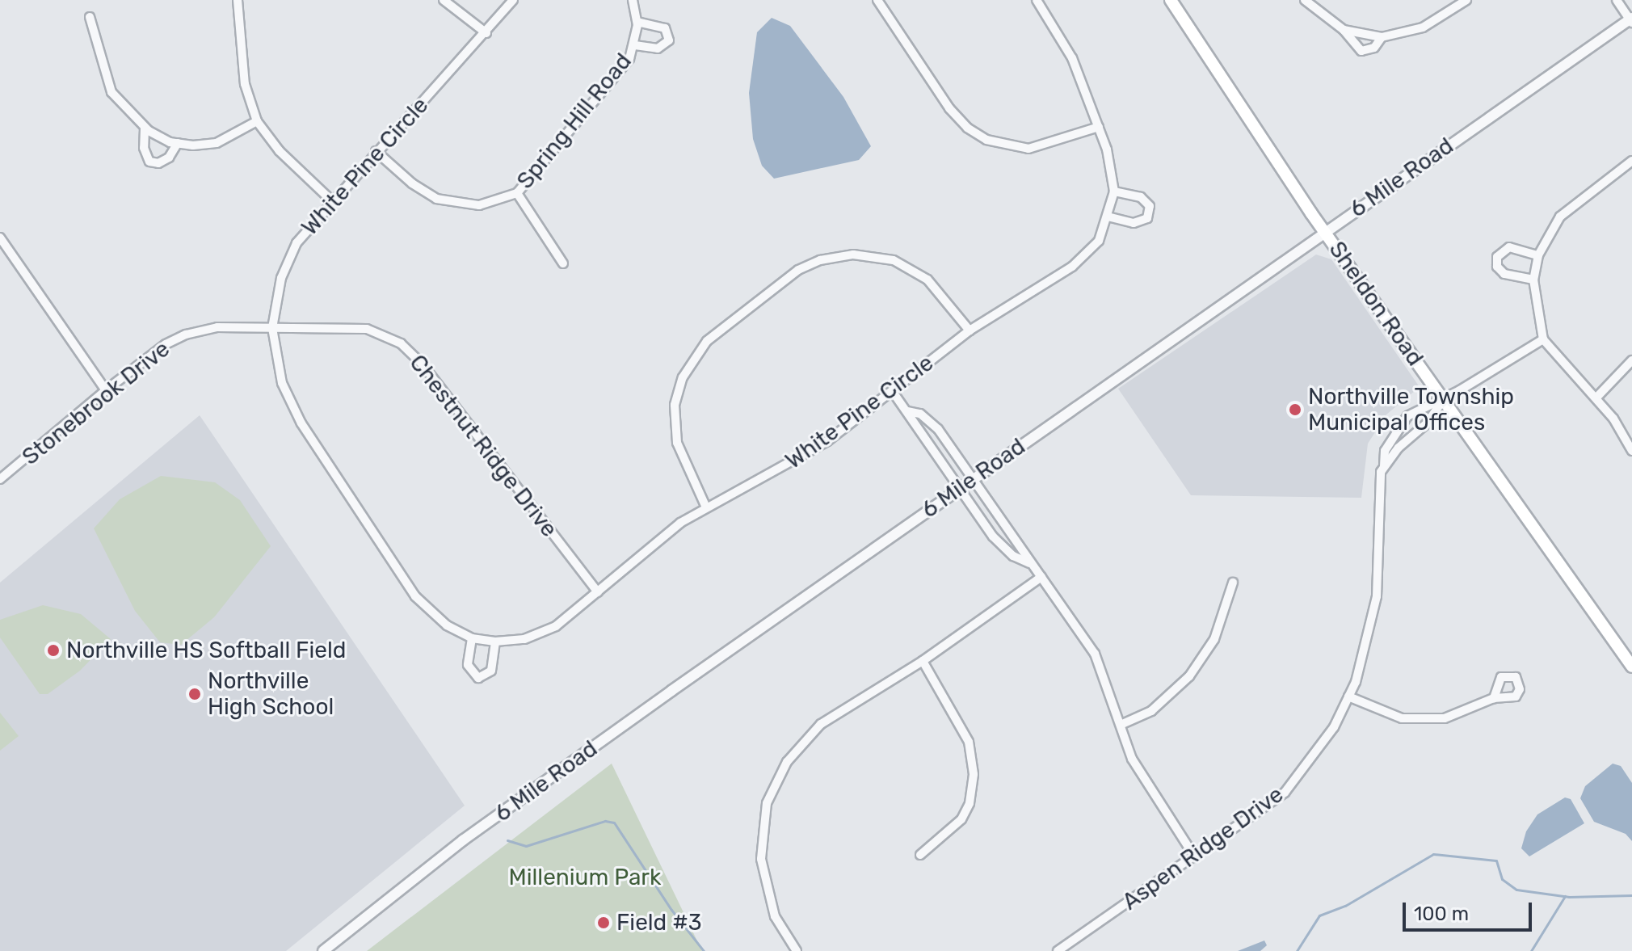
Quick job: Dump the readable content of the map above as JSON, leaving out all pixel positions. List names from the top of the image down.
{
  "streets": {
    "main road": ["Sheldon Road"],
    "street": [
      "Spring Hill Road",
      "White Pine Circle",
      "6 Mile Road",
      "Stonebrook Drive",
      "Chestnut Ridge Drive",
      "Aspen Ridge Drive"
    ]
  },
  "crossings": [
    ["Spring Hill Road", "White Pine Circle"],
    ["White Pine Circle", "6 Mile Road"],
    ["White Pine Circle", "Stonebrook Drive"],
    ["White Pine Circle", "Chestnut Ridge Drive"],
    ["6 Mile Road", "Sheldon Road"],
    ["Sheldon Road", "Aspen Ridge Drive"],
    ["Stonebrook Drive", "Chestnut Ridge Drive"]
  ],
  "parks": ["Millenium Park"],
  "places": [
    "Northville Township Municipal Offices",
    "Northville HS Softball Field",
    "Northville High School",
    "Field #3"
  ],
  "scale_bar": "100 m"
}
